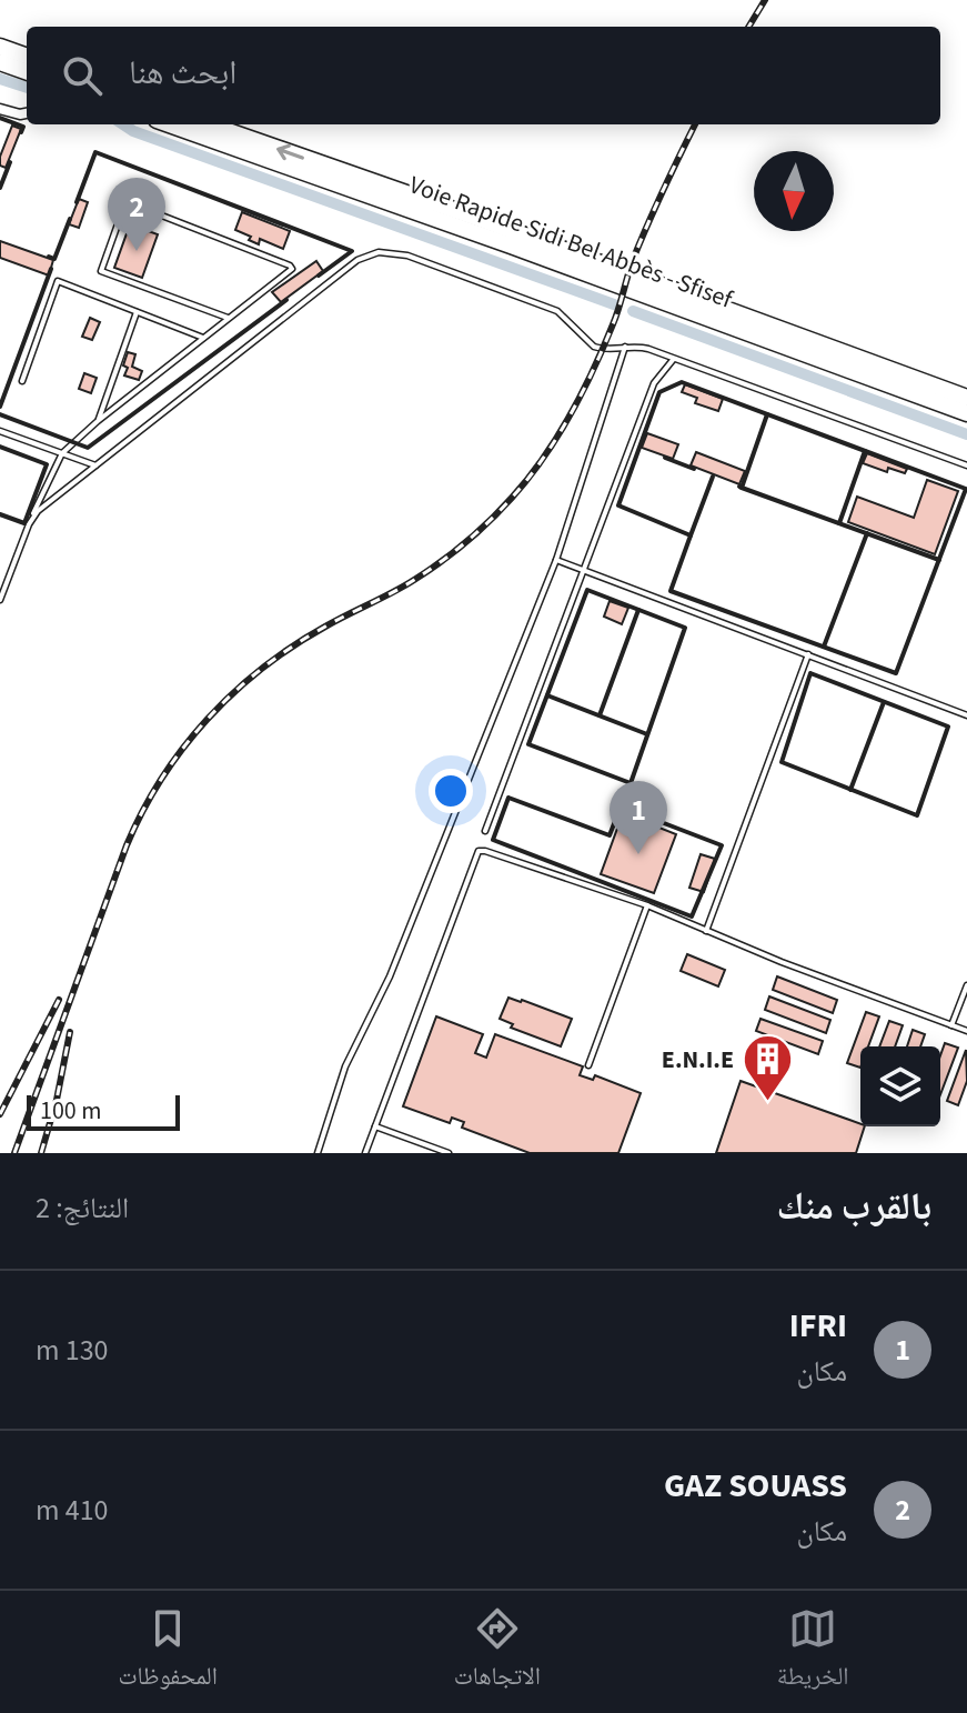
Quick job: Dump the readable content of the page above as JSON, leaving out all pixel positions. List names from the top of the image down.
{
  "streets": {
    "highway": ["Voie Rapide Sidi Bel Abbès - Sfisef"]
  },
  "places": {
    "building": ["E.N.I.E"]
  },
  "scale_bar": "100 m",
  "north": "bottom",
  "page": {
    "search": "ابحث هنا",
    "pins": ["2", "1"],
    "scale": "100 m",
    "heading": ["بالقرب منك", "النتائج: 2"],
    "list": [
      {
        "mark": "1",
        "name": "IFRI",
        "note": "مكان",
        "value": "130 m"
      },
      {
        "mark": "2",
        "name": "GAZ SOUASS",
        "note": "مكان",
        "value": "410 m"
      }
    ],
    "nav": ["الخريطة", "الاتجاهات", "المحفوظات"]
  }
}
